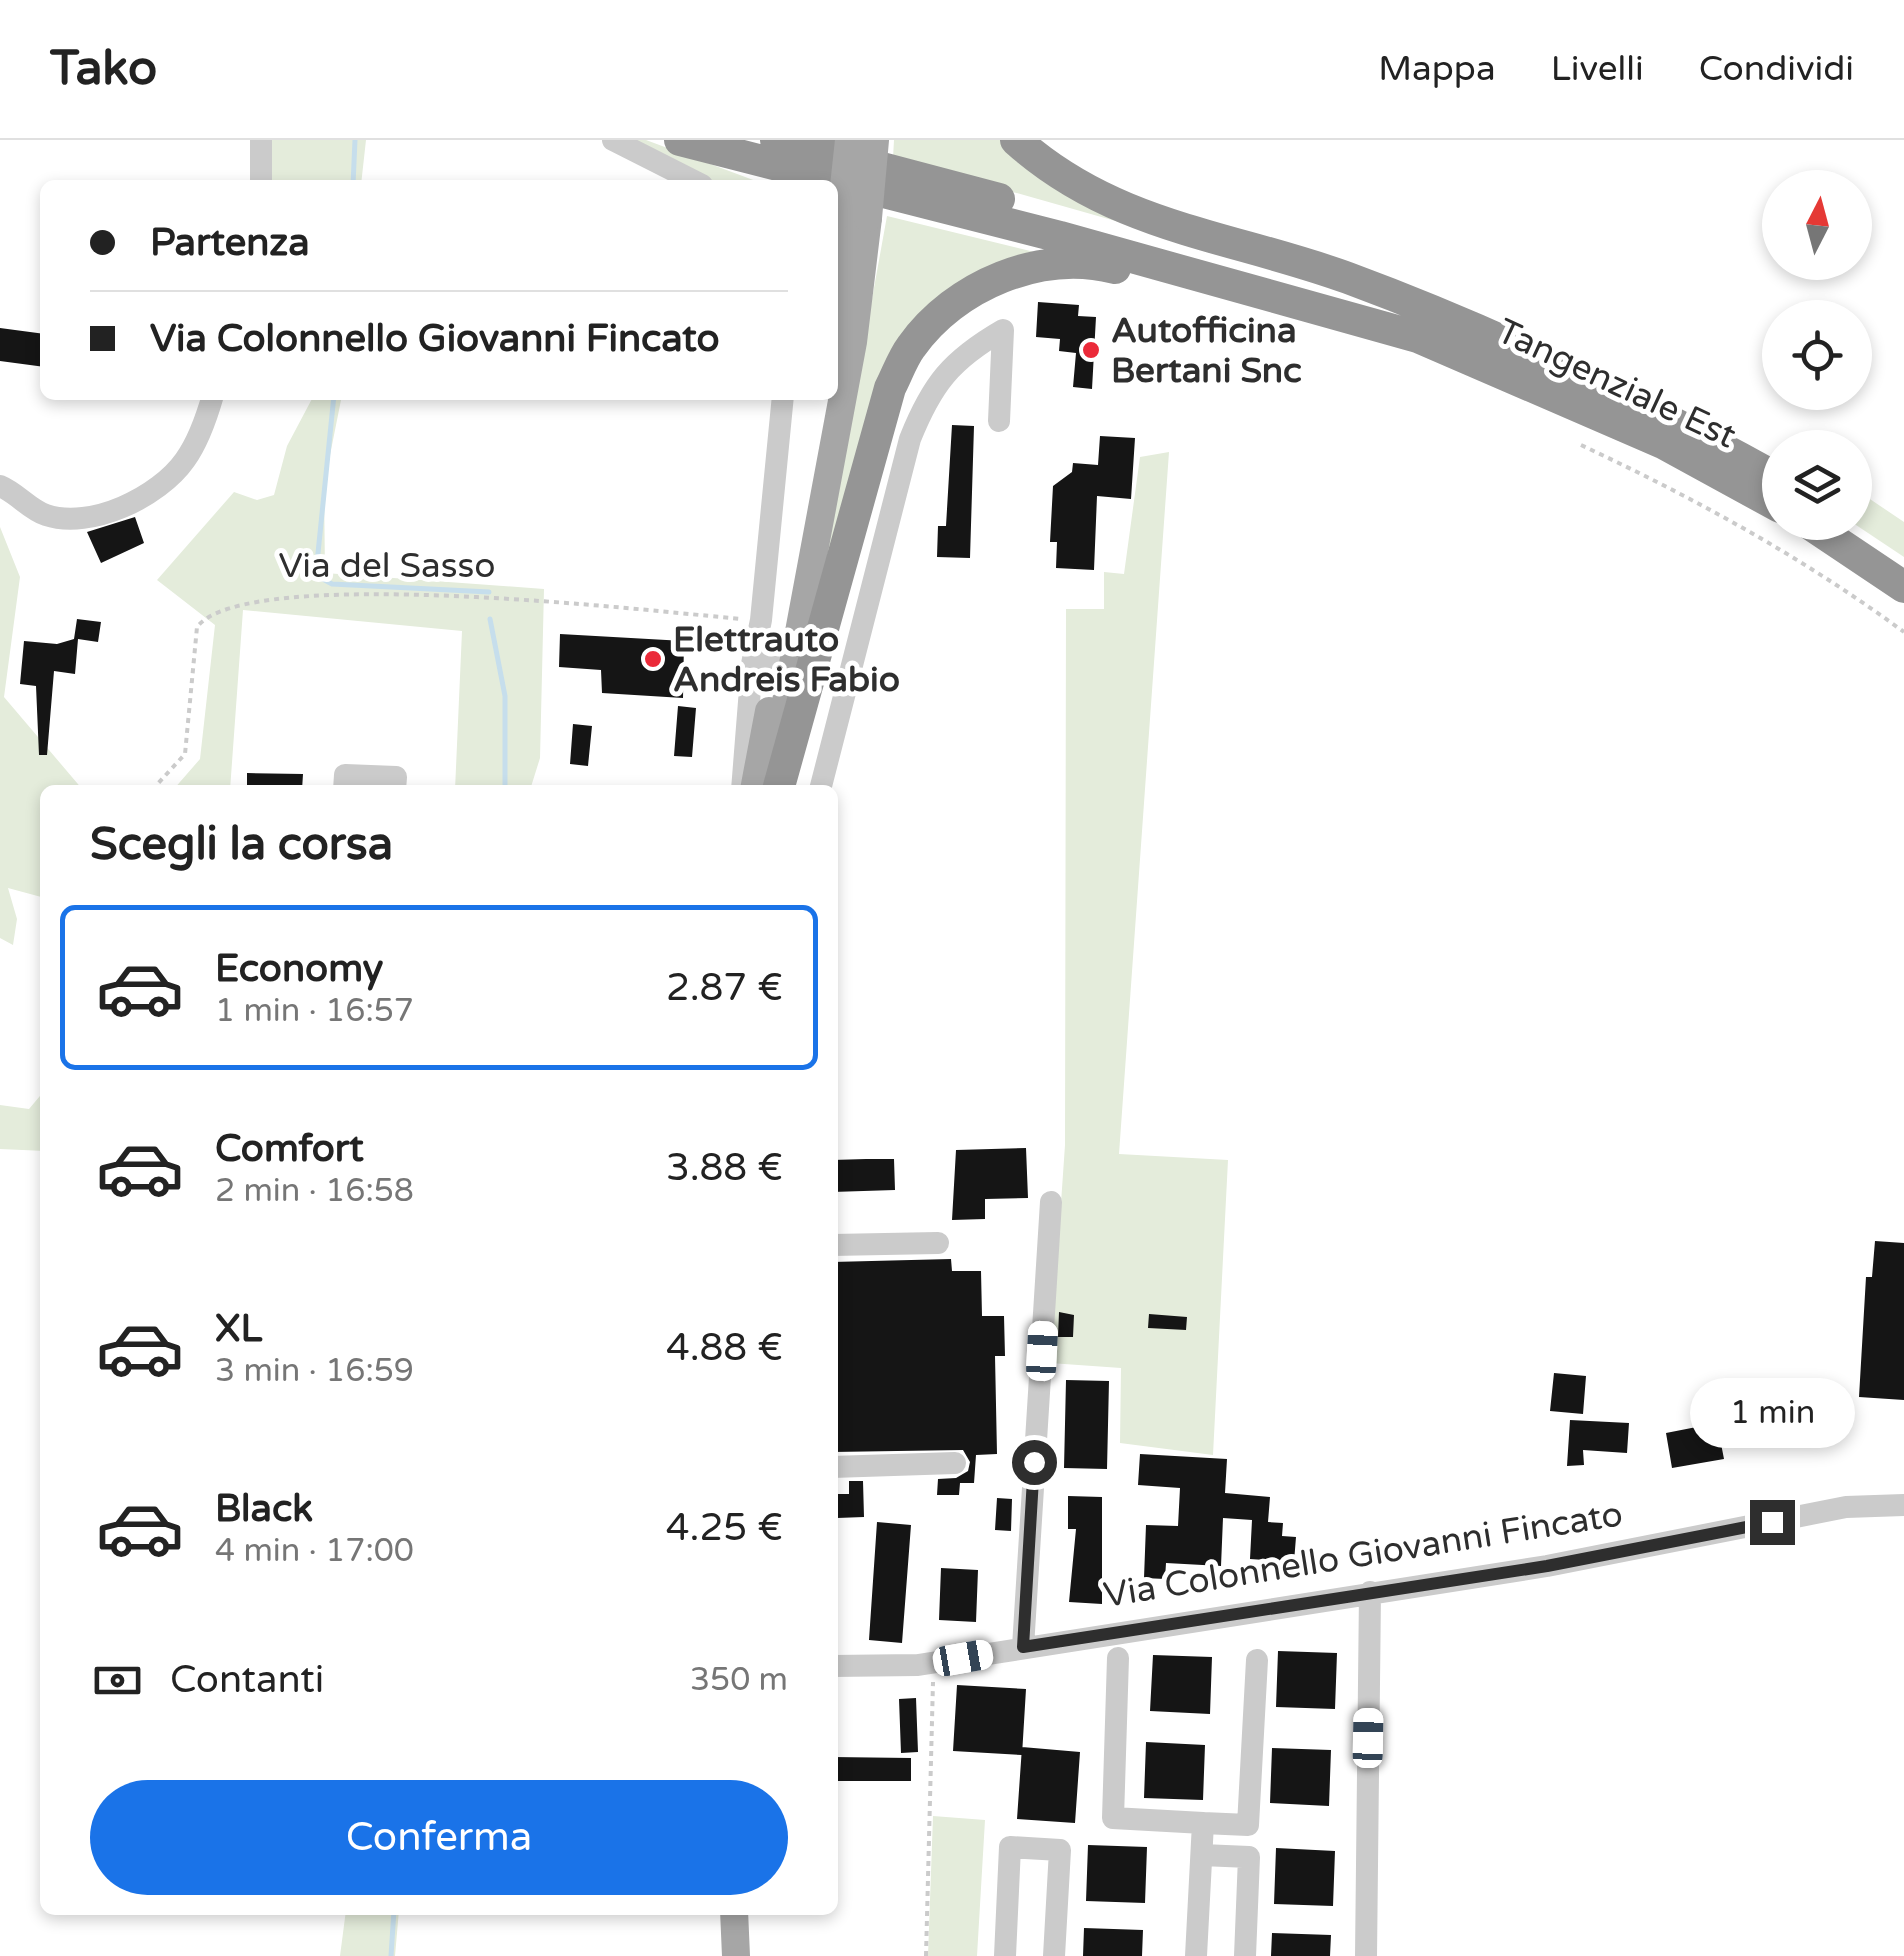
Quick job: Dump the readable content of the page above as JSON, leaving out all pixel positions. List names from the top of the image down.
{
  "streets": {
    "highway": ["Tangenziale Est"],
    "street": ["Via Colonnello Giovanni Fincato"],
    "path": ["Via del Sasso"]
  },
  "places": ["Autofficina Bertani Snc", "Elettrauto Andreis Fabio"],
  "north": "top",
  "page": {
    "header": "Tako",
    "nav": ["Mappa", "Livelli", "Condividi"],
    "banner": ["Partenza", "Via Colonnello Giovanni Fincato"],
    "heading": "Scegli la corsa",
    "list": [
      {
        "name": "Economy",
        "note": "1 min · 16:57",
        "value": "2.87 €"
      },
      {
        "name": "Comfort",
        "note": "2 min · 16:58",
        "value": "3.88 €"
      },
      {
        "name": "XL",
        "note": "3 min · 16:59",
        "value": "4.88 €"
      },
      {
        "name": "Black",
        "note": "4 min · 17:00",
        "value": "4.25 €"
      }
    ],
    "bubble": "1 min",
    "pay": ["Contanti", "350 m"],
    "buttons": "Conferma"
  }
}
